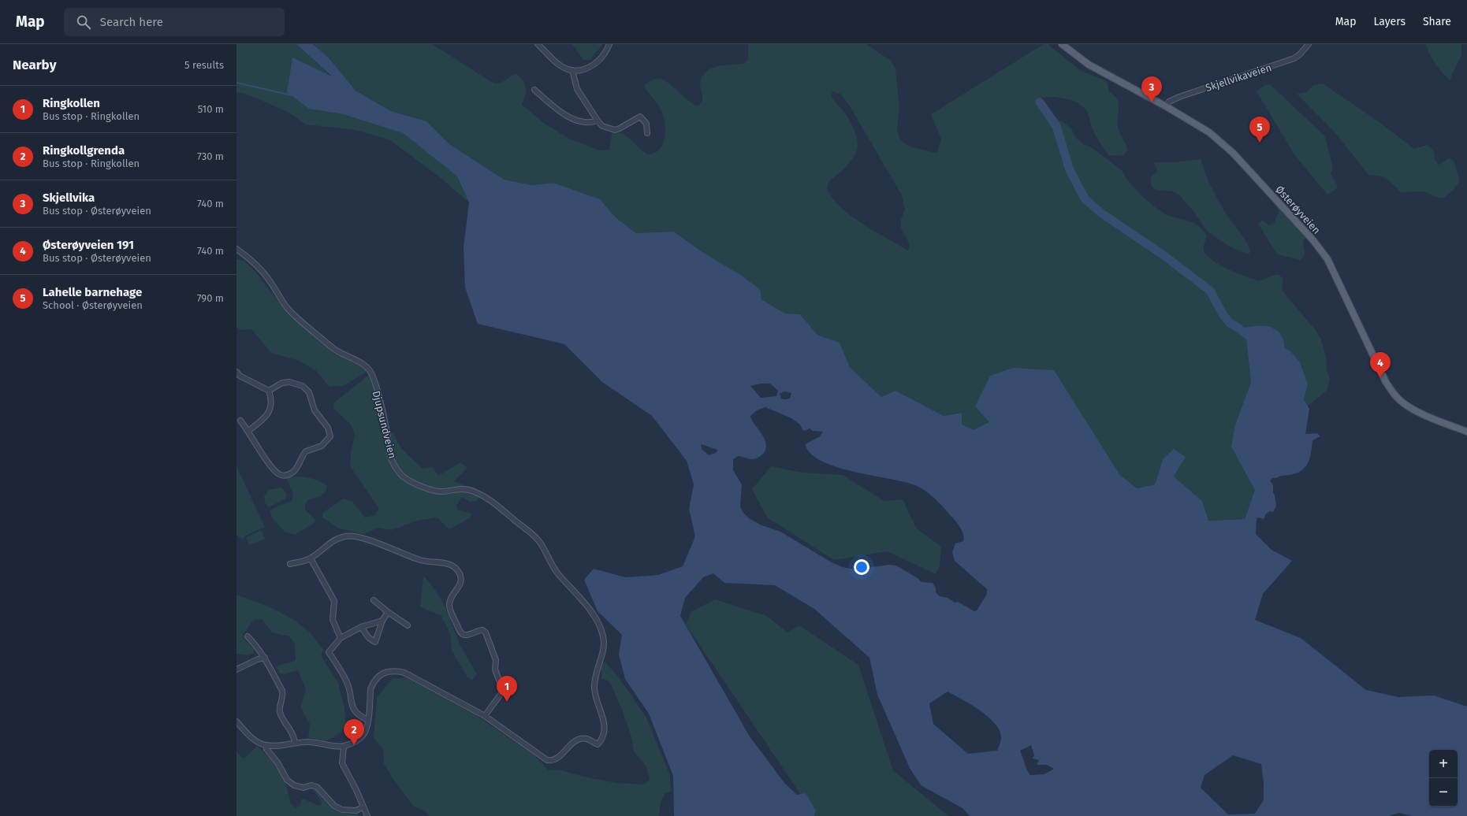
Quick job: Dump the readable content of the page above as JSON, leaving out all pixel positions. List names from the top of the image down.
{
  "streets": {
    "main road": ["Østerøyveien"],
    "street": ["Skjellvikaveien", "Djupsundveien"]
  },
  "crossings": [
    ["Skjellvikaveien", "Østerøyveien"]
  ],
  "page": {
    "header": "Map",
    "search": "Search here",
    "nav": ["Map", "Layers", "Share"],
    "heading": ["Nearby", "5 results"],
    "pins": [
      "3",
      "5",
      "4",
      "1",
      "2"
    ],
    "list": [
      {
        "mark": "1",
        "name": "Ringkollen",
        "note": "Bus stop · Ringkollen",
        "value": "510 m"
      },
      {
        "mark": "2",
        "name": "Ringkollgrenda",
        "note": "Bus stop · Ringkollen",
        "value": "730 m"
      },
      {
        "mark": "3",
        "name": "Skjellvika",
        "note": "Bus stop · Østerøyveien",
        "value": "740 m"
      },
      {
        "mark": "4",
        "name": "Østerøyveien 191",
        "note": "Bus stop · Østerøyveien",
        "value": "740 m"
      },
      {
        "mark": "5",
        "name": "Lahelle barnehage",
        "note": "School · Østerøyveien",
        "value": "790 m"
      }
    ],
    "map_buttons": ["+", "−"]
  }
}
